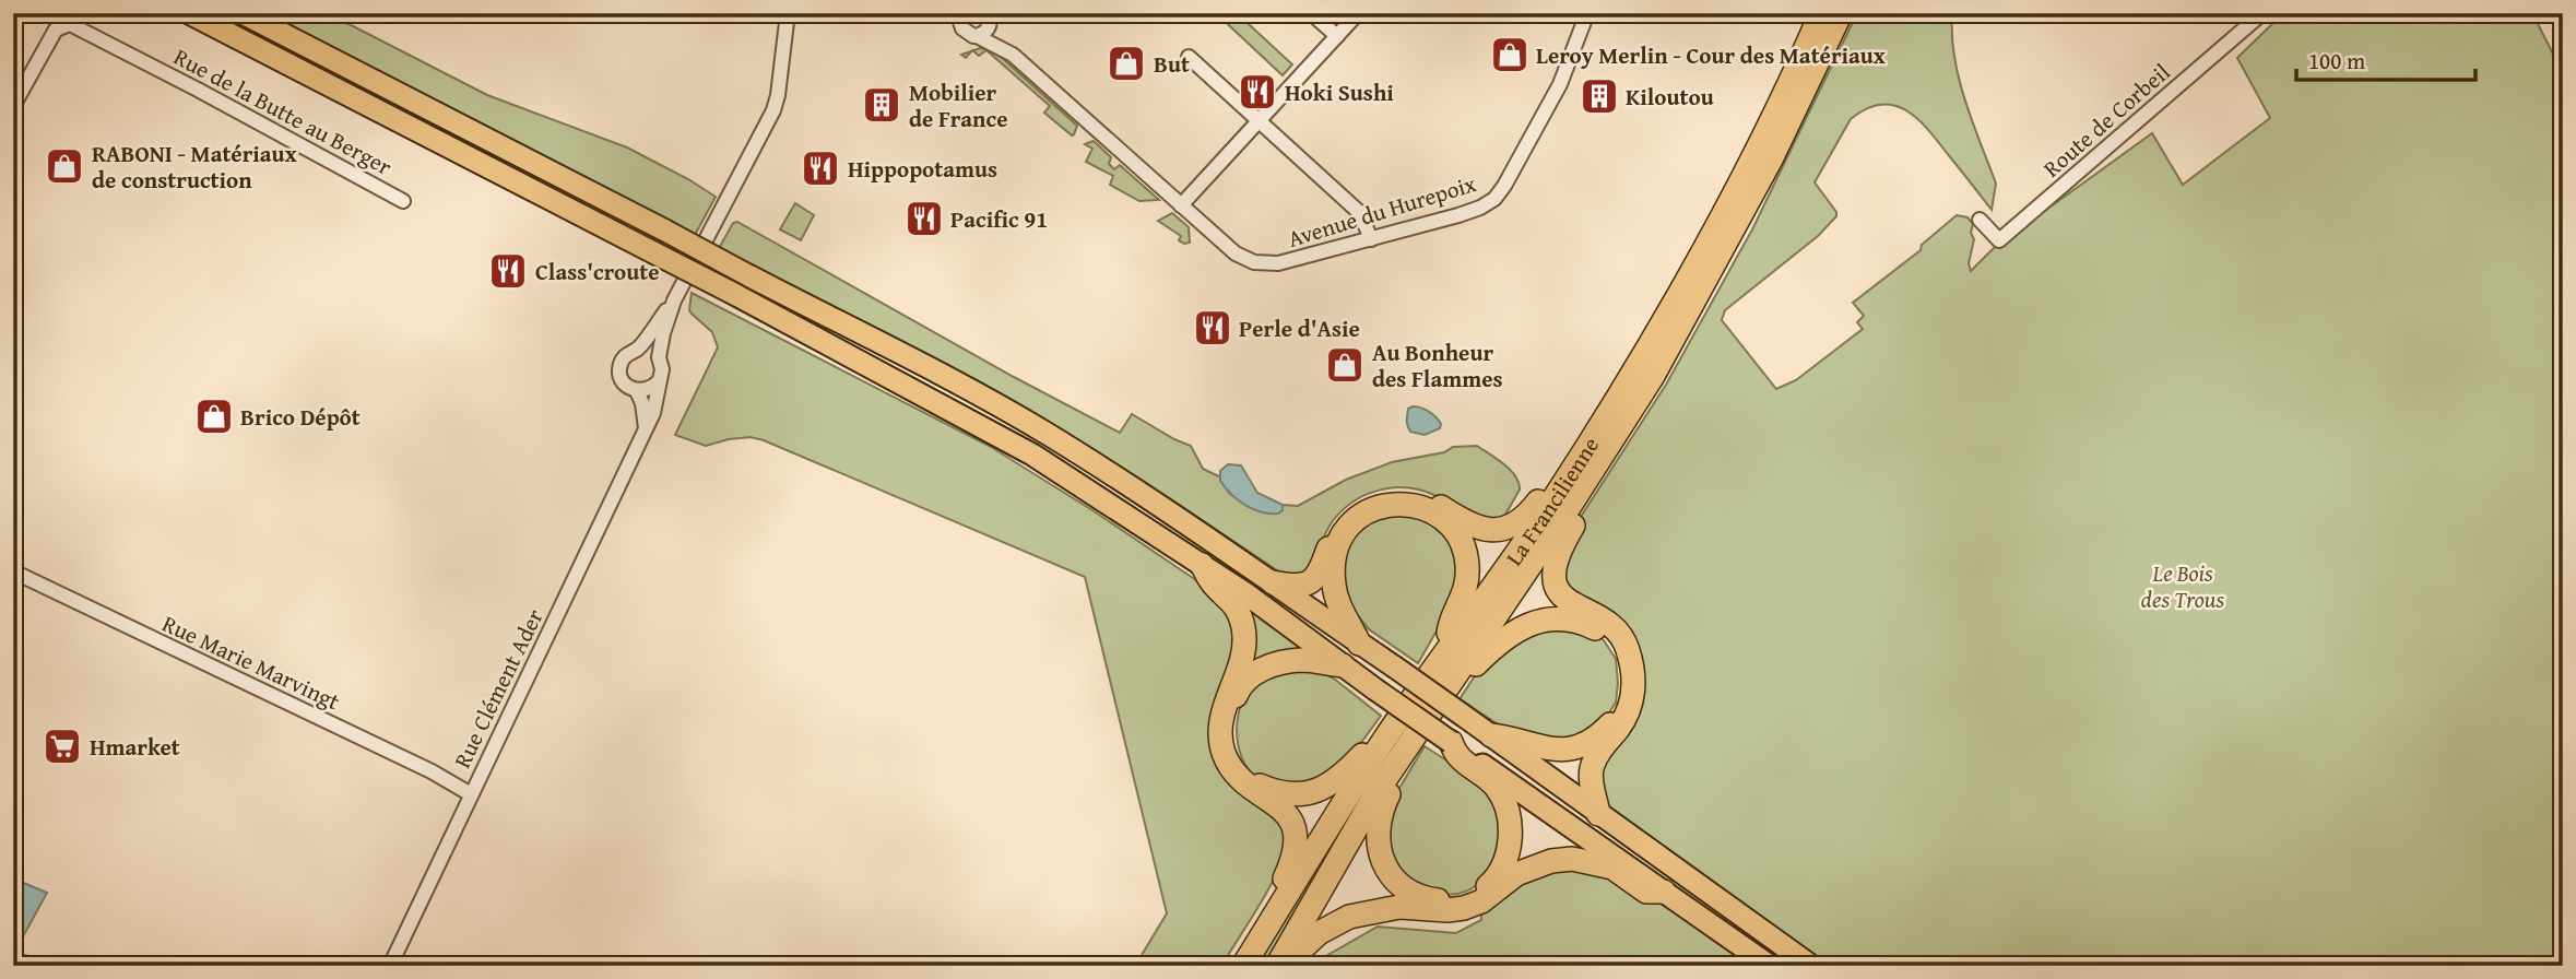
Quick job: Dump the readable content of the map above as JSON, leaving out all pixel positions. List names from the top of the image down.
{
  "streets": {
    "highway": ["La Francilienne"],
    "street": [
      "Rue de la Butte au Berger",
      "Route de Corbeil",
      "Avenue du Hurepoix",
      "Rue Marie Marvingt",
      "Rue Clément Ader"
    ]
  },
  "crossings": [
    ["Rue Marie Marvingt", "Rue Clément Ader"]
  ],
  "parks": ["Le Bois des Trous"],
  "places": {
    "shop": [
      "Leroy Merlin - Cour des Matériaux",
      "But",
      "RABONI - Matériaux de construction",
      "Au Bonheur des Flammes",
      "Brico Dépôt"
    ],
    "restaurant": [
      "Hoki Sushi",
      "Hippopotamus",
      "Pacific 91",
      "Class'croute",
      "Perle d'Asie"
    ],
    "building": ["Kiloutou", "Mobilier de France"],
    "supermarket": ["Hmarket"]
  },
  "scale_bar": "100 m"
}
